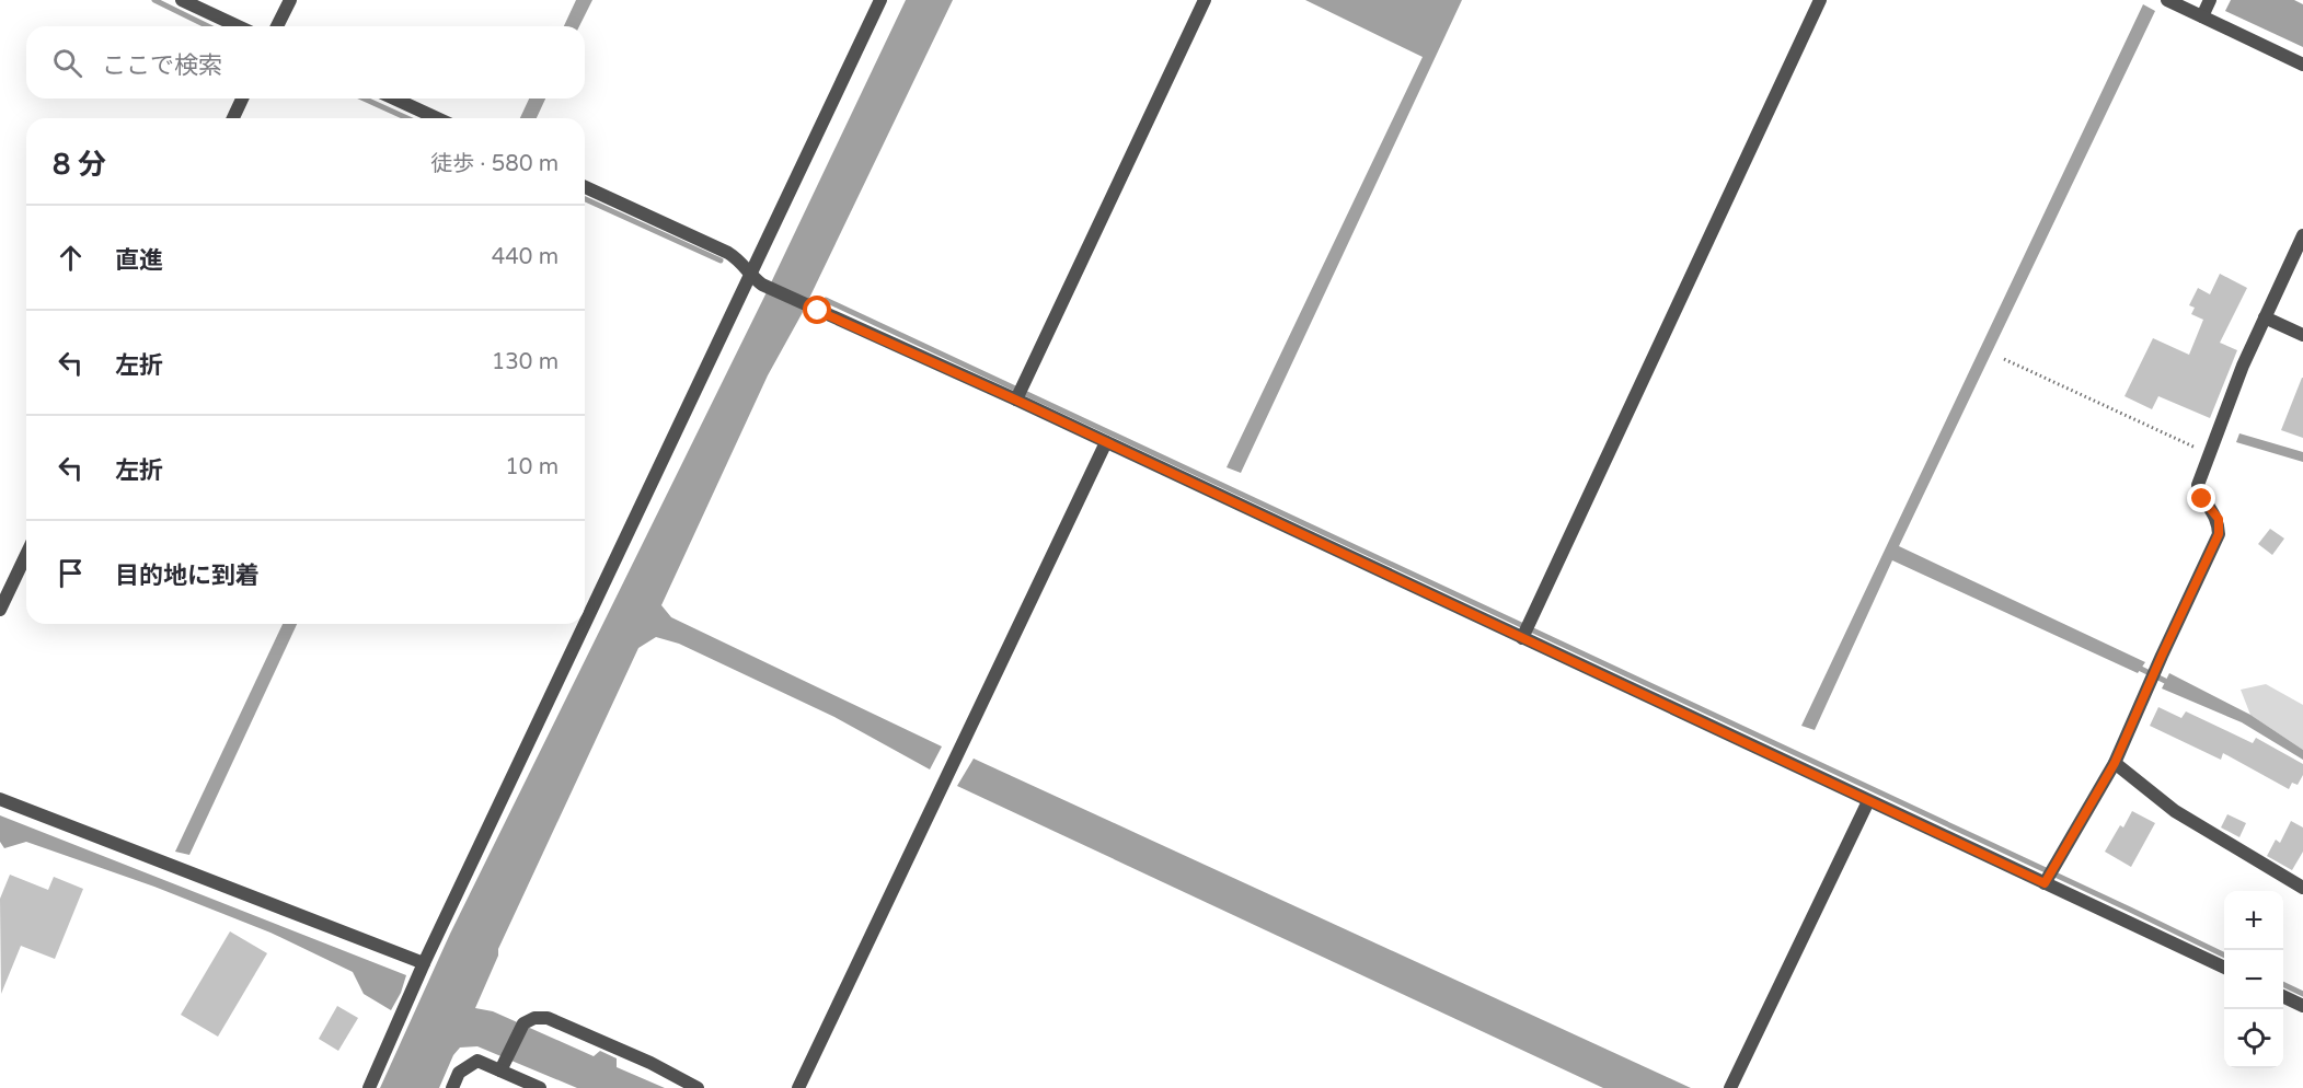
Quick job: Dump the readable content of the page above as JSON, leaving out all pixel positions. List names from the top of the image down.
{
  "page": {
    "search": "ここで検索",
    "heading": ["8 分", "徒歩 · 580 m"],
    "list": [
      ["直進", "440 m"],
      ["左折", "130 m"],
      ["左折", "10 m"],
      "目的地に到着"
    ],
    "map_buttons": ["+", "−"]
  }
}
